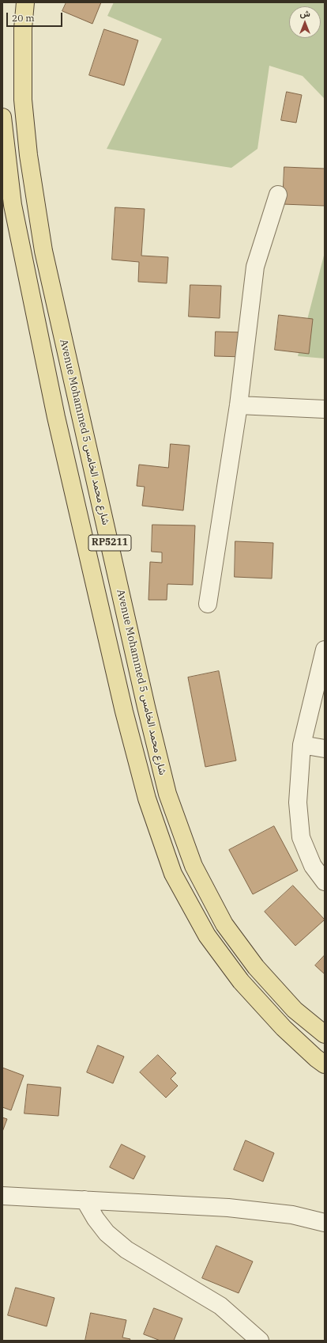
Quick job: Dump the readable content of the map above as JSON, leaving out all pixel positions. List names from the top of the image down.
{
  "streets": {
    "main road": ["Avenue Mohammed 5 شارع محمد الخامس", "RP5211"]
  },
  "scale_bar": "20 m",
  "north": "top"
}
